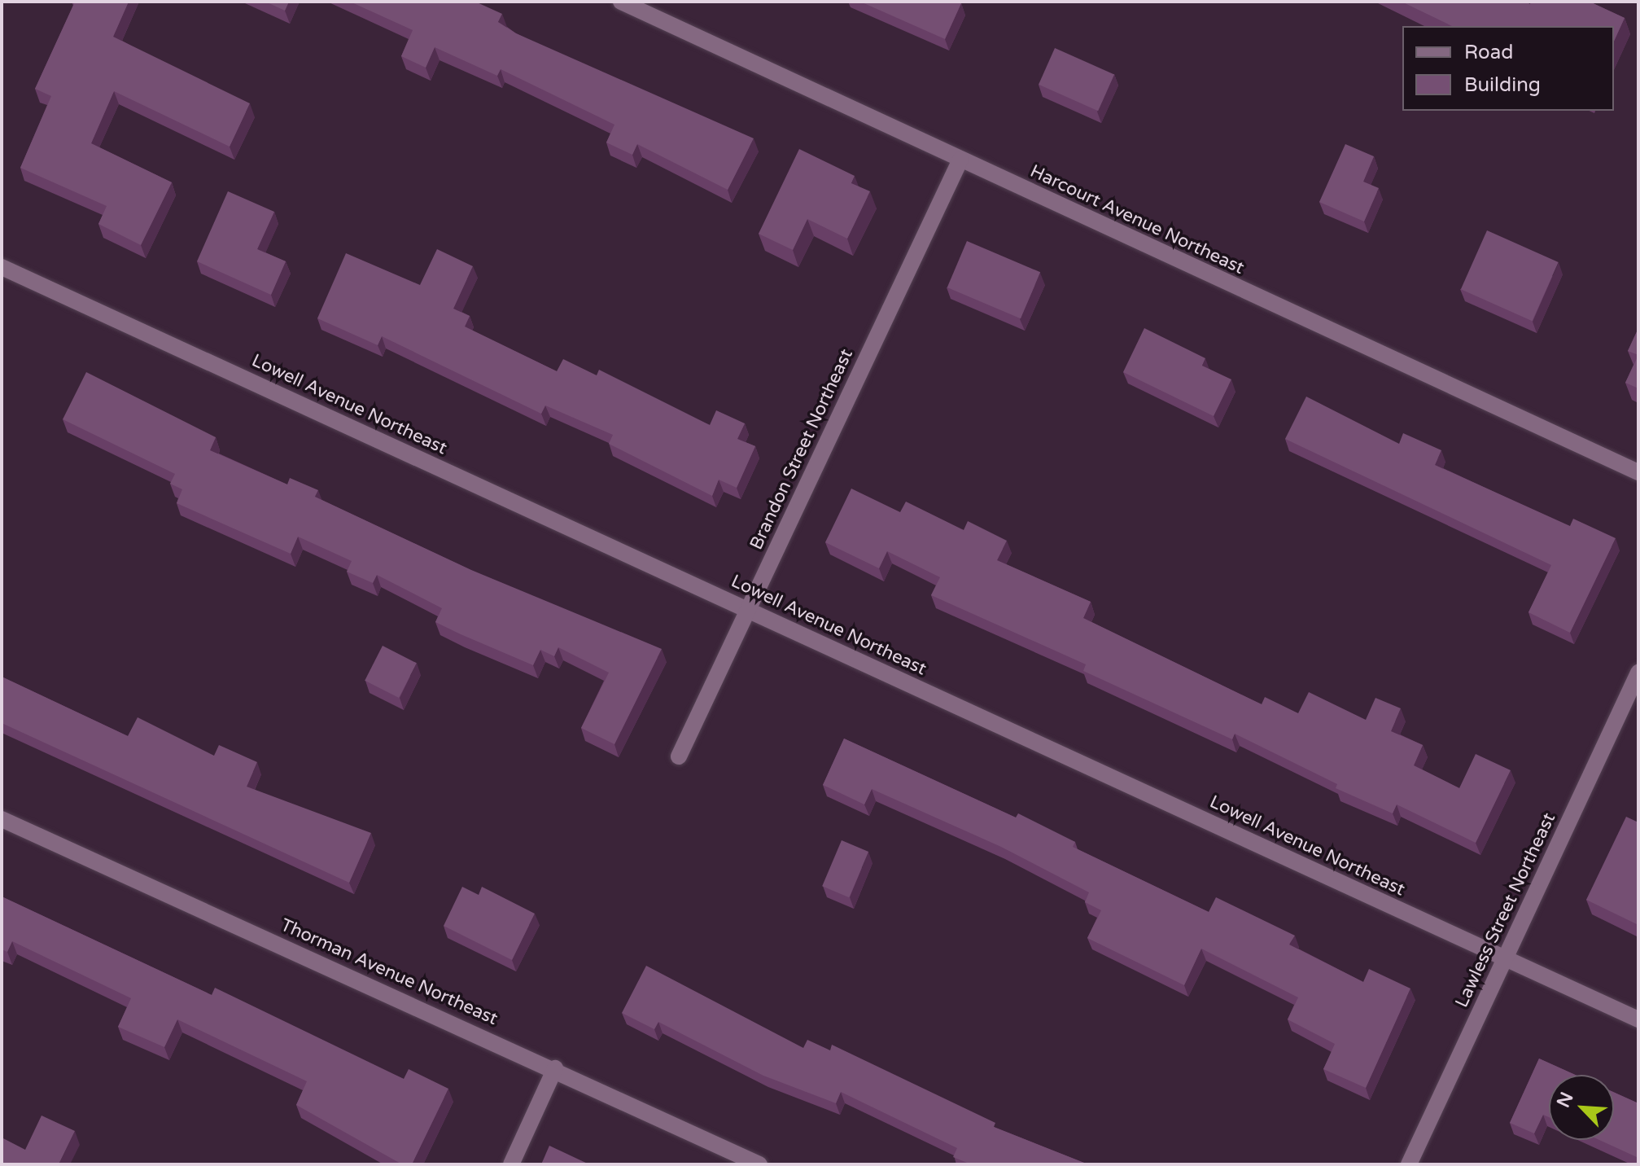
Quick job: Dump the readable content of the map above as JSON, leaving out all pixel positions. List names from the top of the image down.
{
  "streets": {
    "street": [
      "Harcourt Avenue Northeast",
      "Lowell Avenue Northeast",
      "Brandon Street Northeast",
      "Lawless Street Northeast",
      "Thorman Avenue Northeast"
    ]
  },
  "crossings": [
    ["Harcourt Avenue Northeast", "Brandon Street Northeast"],
    ["Lowell Avenue Northeast", "Brandon Street Northeast"],
    ["Lowell Avenue Northeast", "Lawless Street Northeast"]
  ],
  "legend": ["Road", "Building"],
  "north": "top left"
}
